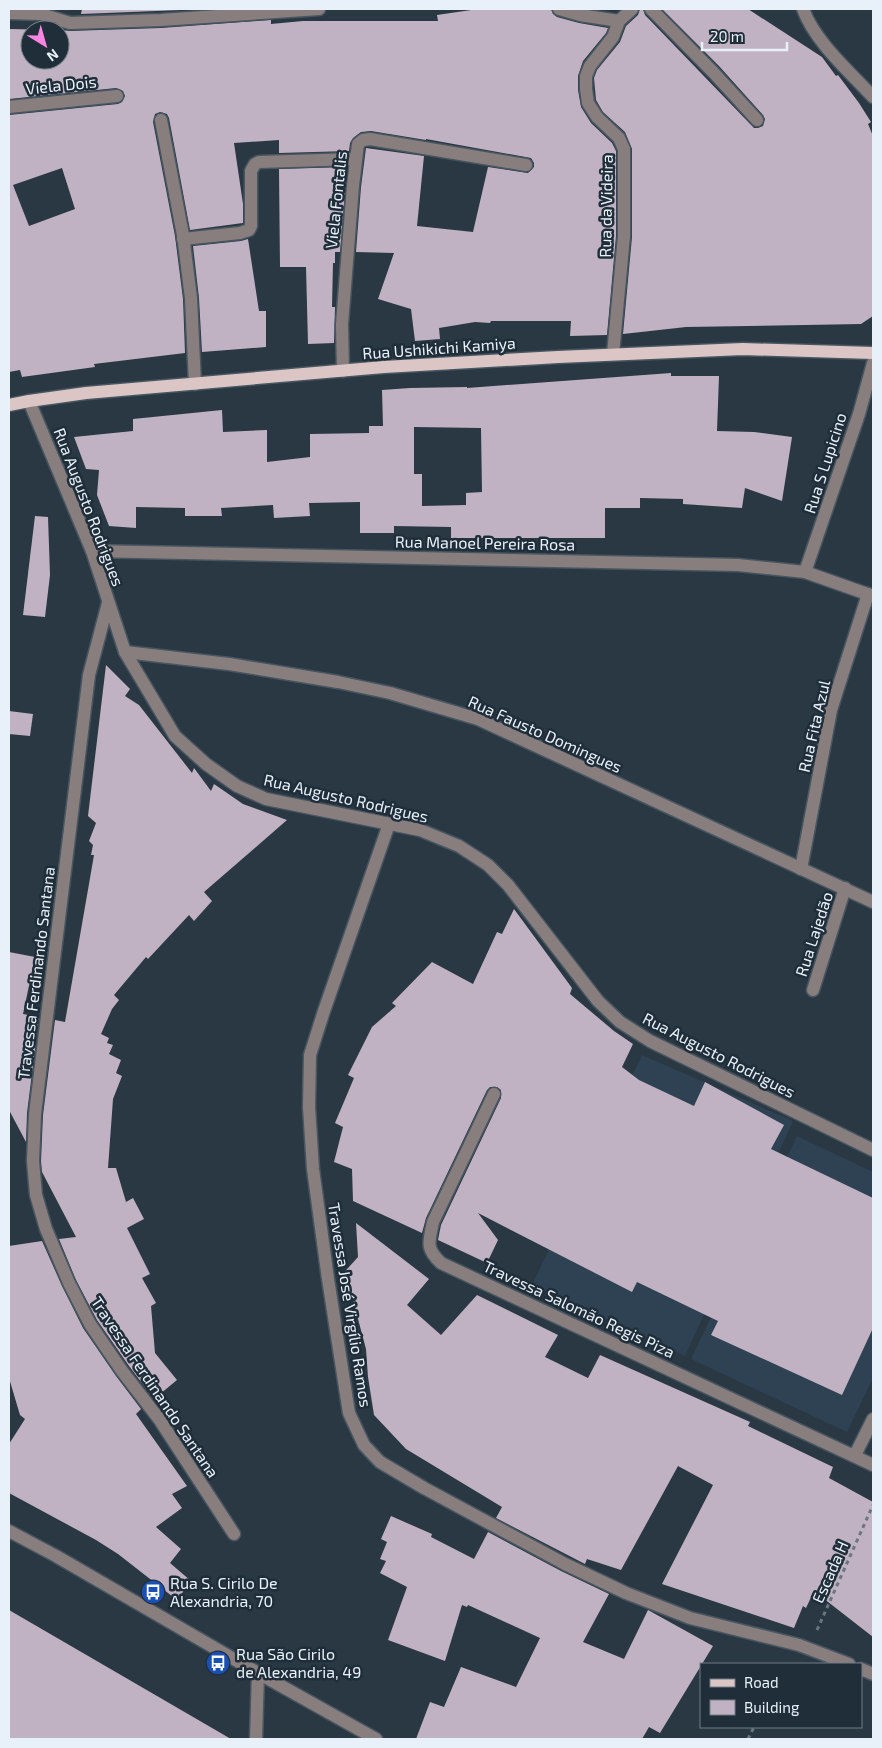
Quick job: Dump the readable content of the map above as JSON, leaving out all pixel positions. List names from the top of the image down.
{
  "streets": {
    "main road": ["Rua Ushikichi Kamiya"],
    "street": [
      "Viela Dois",
      "Viela Fontalis",
      "Rua da Videira",
      "Rua S Lupicino",
      "Rua Augusto Rodrigues",
      "Rua Manoel Pereira Rosa",
      "Rua Fita Azul",
      "Rua Fausto Domingues",
      "Rua Lajedão",
      "Travessa Ferdinando Santana",
      "Travessa José Virgílio Ramos",
      "Travessa Salomão Regis Piza"
    ],
    "path": ["Escada H"]
  },
  "crossings": [
    ["Viela Fontalis", "Rua Ushikichi Kamiya"],
    ["Rua da Videira", "Rua Ushikichi Kamiya"],
    ["Rua Ushikichi Kamiya", "Rua Augusto Rodrigues"],
    ["Rua S Lupicino", "Rua Manoel Pereira Rosa"],
    ["Rua Augusto Rodrigues", "Rua Manoel Pereira Rosa"],
    ["Rua Augusto Rodrigues", "Rua Fausto Domingues"],
    ["Rua Augusto Rodrigues", "Travessa Ferdinando Santana"],
    ["Rua Augusto Rodrigues", "Travessa José Virgílio Ramos"],
    ["Rua Manoel Pereira Rosa", "Rua Fita Azul"],
    ["Rua Fita Azul", "Rua Fausto Domingues"],
    ["Rua Fausto Domingues", "Rua Lajedão"],
    ["Travessa José Virgílio Ramos", "Escada H"]
  ],
  "places": {
    "bus stop": ["Rua S. Cirilo De Alexandria, 70", "Rua São Cirilo de Alexandria, 49"]
  },
  "legend": ["Road", "Building"],
  "scale_bar": "20 m",
  "north": "bottom right"
}
